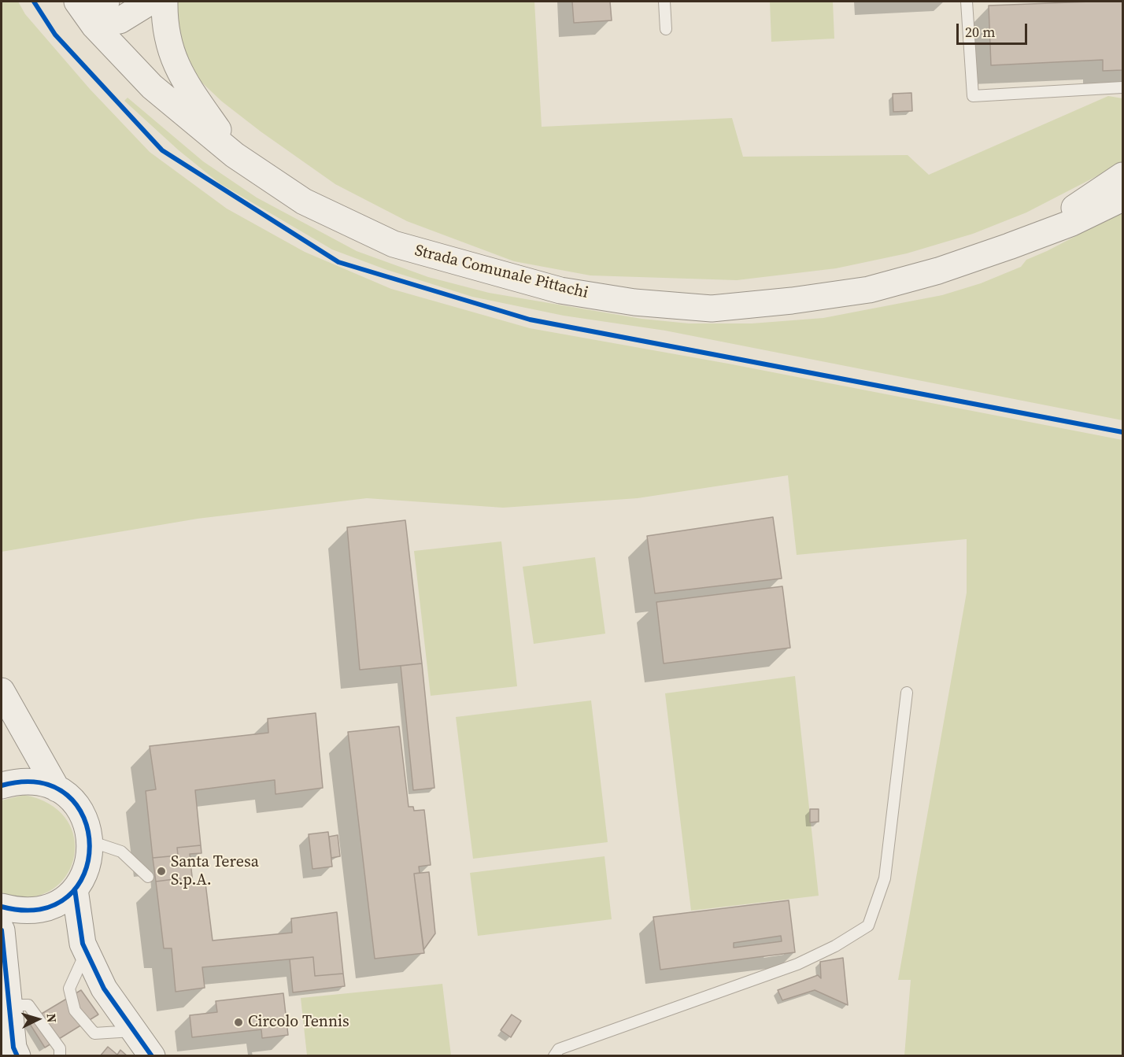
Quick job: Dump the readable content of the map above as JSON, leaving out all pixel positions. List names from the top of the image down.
{
  "streets": {
    "street": ["Strada Comunale Pittachi"]
  },
  "places": ["Santa Teresa S.p.A.", "Circolo Tennis"],
  "scale_bar": "20 m",
  "north": "right"
}
